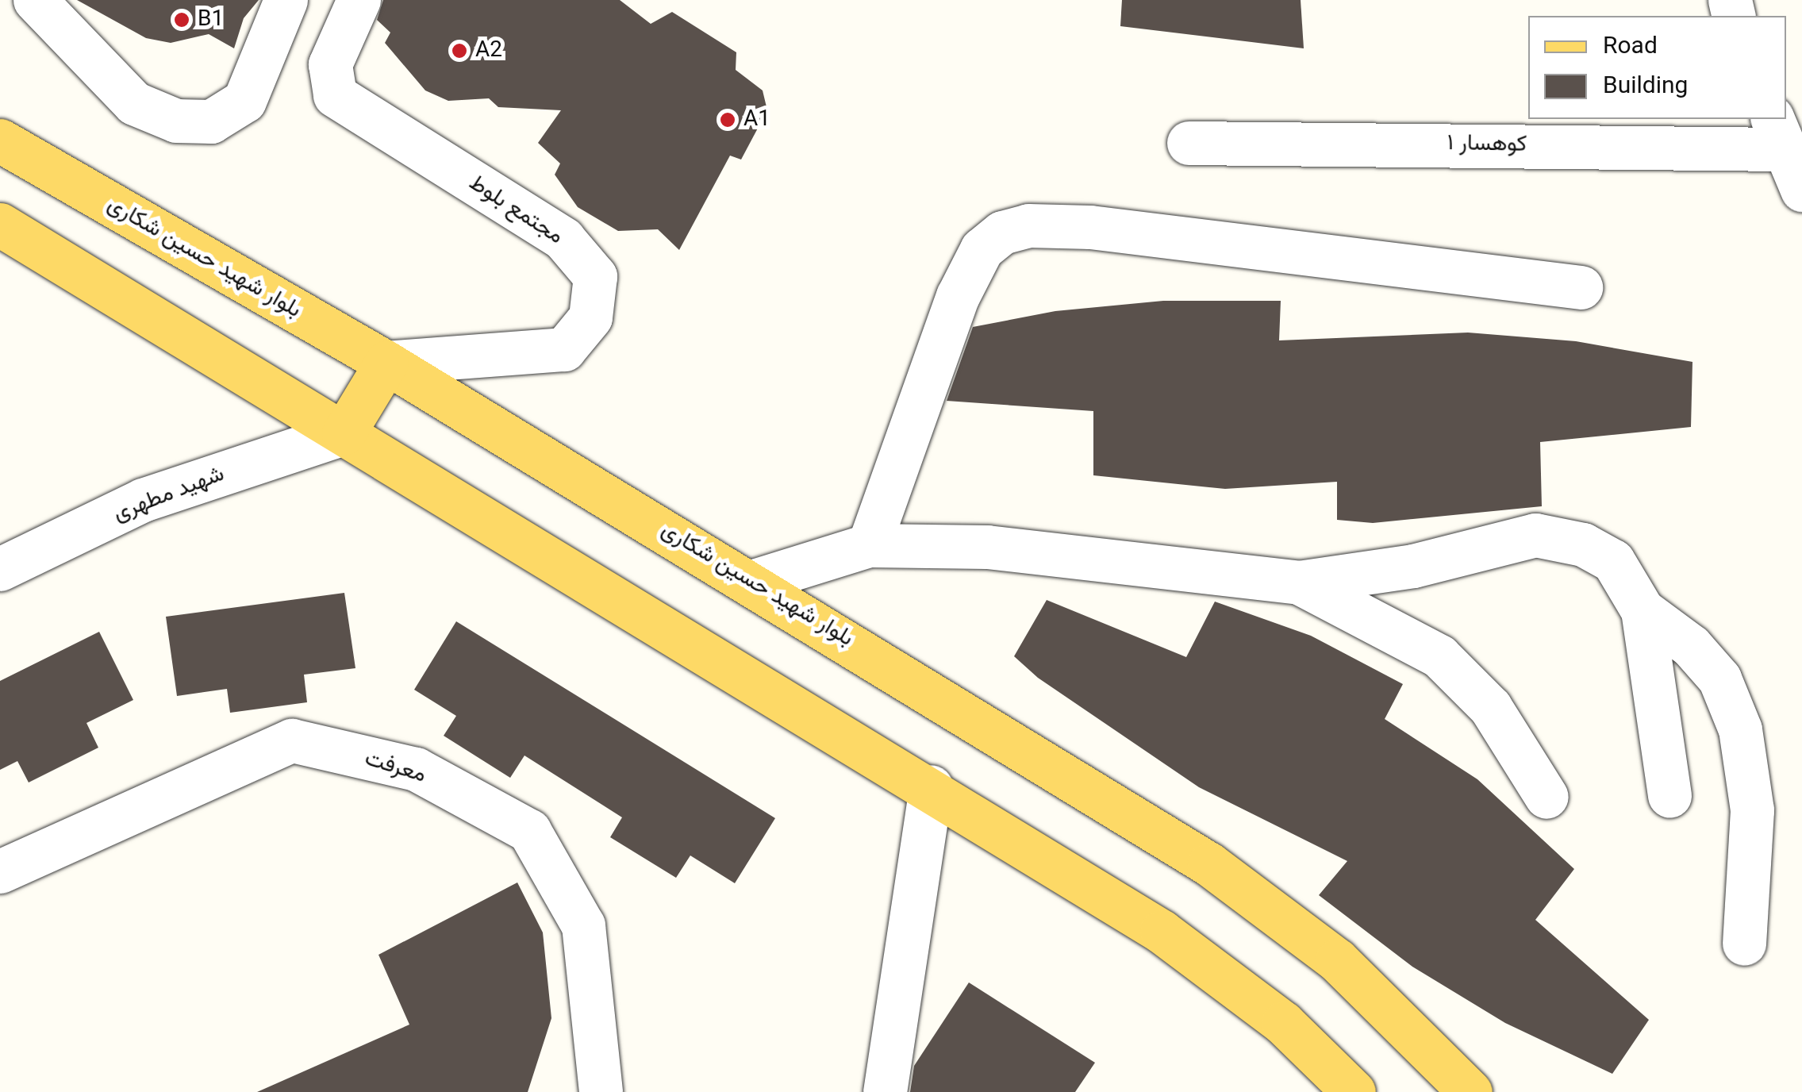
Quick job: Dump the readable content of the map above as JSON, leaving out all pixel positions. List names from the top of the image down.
{
  "streets": {
    "main road": ["بلوار شهید حسین شکاری"],
    "street": [
      "کوهسار ۱",
      "مجتمع بلوط",
      "شهید مطهری",
      "معرفت"
    ]
  },
  "crossings": [
    ["مجتمع بلوط", "بلوار شهید حسین شکاری"]
  ],
  "places": ["B1", "A2", "A1"],
  "legend": ["Road", "Building"]
}
